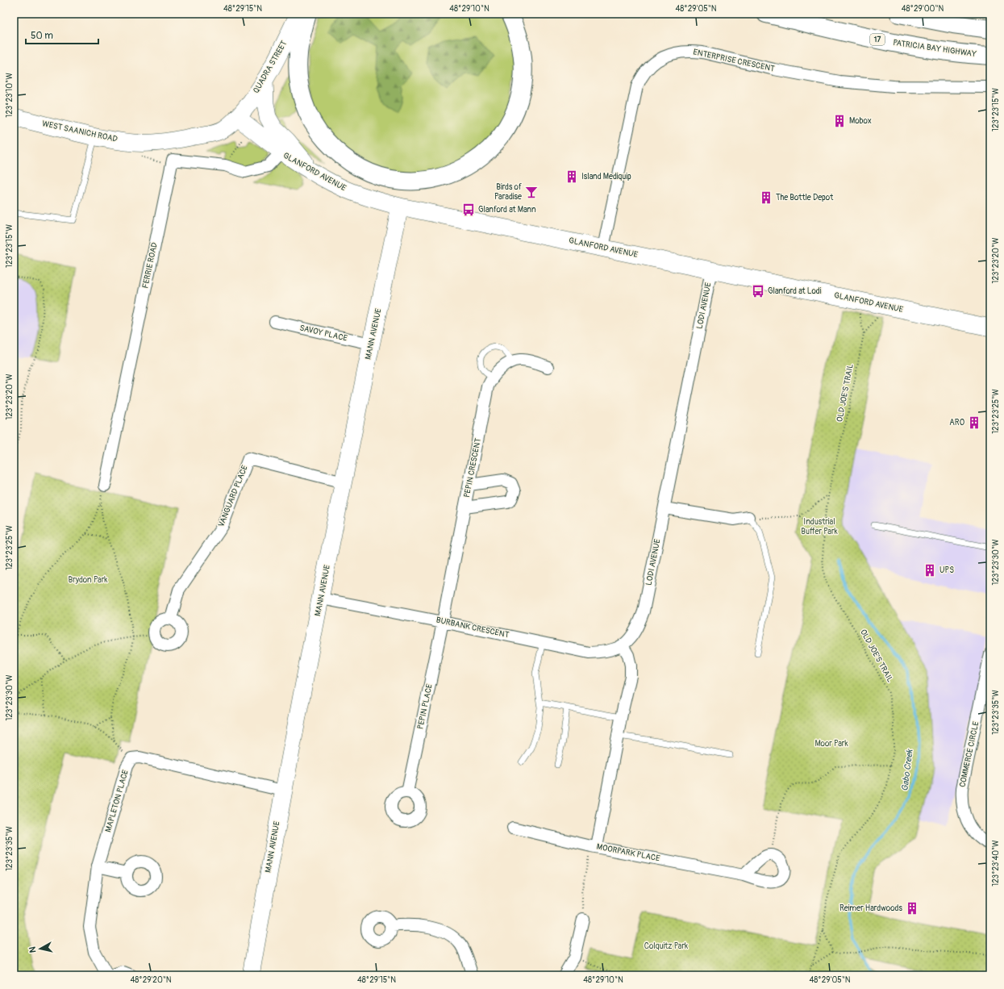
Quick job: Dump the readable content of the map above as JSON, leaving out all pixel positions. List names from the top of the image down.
{
  "streets": {
    "highway": ["17", "PATRICIA BAY HIGHWAY"],
    "main road": [
      "QUADRA STREET",
      "WEST SAANICH ROAD",
      "GLANFORD AVENUE",
      "MANN AVENUE"
    ],
    "street": [
      "ENTERPRISE CRESCENT",
      "FERRIE ROAD",
      "LODI AVENUE",
      "SAVOY PLACE",
      "PEPIN CRESCENT",
      "VANGUARD PLACE",
      "BURBANK CRESCENT",
      "PEPIN PLACE",
      "COMMERCE CIRCLE",
      "MAPLETON PLACE",
      "MOORPARK PLACE"
    ],
    "path": ["OLD JOE'S TRAIL"]
  },
  "crossings": [
    ["ENTERPRISE CRESCENT", "GLANFORD AVENUE"],
    ["QUADRA STREET", "WEST SAANICH ROAD"],
    ["QUADRA STREET", "GLANFORD AVENUE"],
    ["WEST SAANICH ROAD", "GLANFORD AVENUE"],
    ["GLANFORD AVENUE", "LODI AVENUE"],
    ["GLANFORD AVENUE", "MANN AVENUE"],
    ["GLANFORD AVENUE", "OLD JOE'S TRAIL"],
    ["LODI AVENUE", "BURBANK CRESCENT"],
    ["SAVOY PLACE", "MANN AVENUE"],
    ["MANN AVENUE", "VANGUARD PLACE"],
    ["MANN AVENUE", "BURBANK CRESCENT"],
    ["PEPIN CRESCENT", "BURBANK CRESCENT"],
    ["PEPIN CRESCENT", "PEPIN PLACE"],
    ["BURBANK CRESCENT", "PEPIN PLACE"]
  ],
  "water": ["Gabo Creek"],
  "parks": [
    "Industrial Buffer Park",
    "Brydon Park",
    "Moor Park",
    "Colquitz Park"
  ],
  "places": {
    "building": [
      "Mobox",
      "Island Mediquip",
      "The Bottle Depot",
      "ARO",
      "UPS",
      "Reimer Hardwoods"
    ],
    "bar": ["Birds of Paradise"],
    "bus stop": ["Glanford at Mann", "Glanford at Lodi"]
  },
  "scale_bar": "50 m",
  "north": "left",
  "coordinates": [
    "48°29'15\"N",
    "48°29'10\"N",
    "48°29'05\"N",
    "48°29'00\"N",
    "123°23'10\"W",
    "123°23'15\"W",
    "123°23'20\"W",
    "123°23'25\"W",
    "123°23'30\"W",
    "123°23'35\"W",
    "123°23'40\"W",
    "48°29'20\"N"
  ]
}
